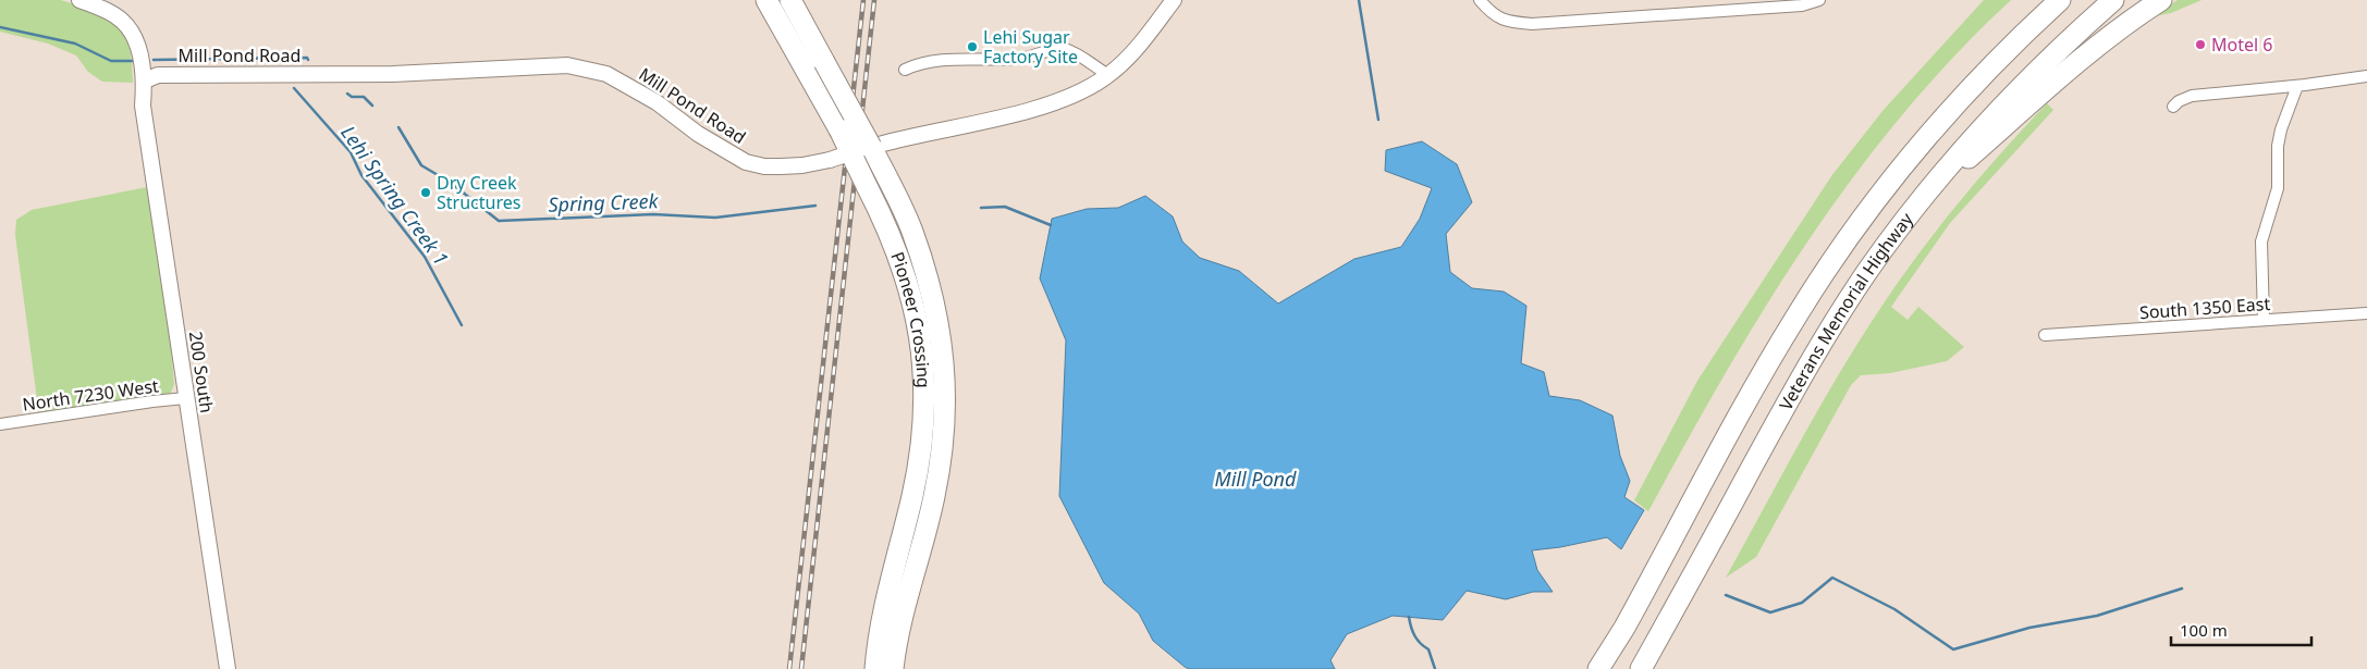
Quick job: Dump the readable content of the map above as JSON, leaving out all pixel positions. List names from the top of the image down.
{
  "streets": {
    "highway": ["Veterans Memorial Highway", "Pioneer Crossing"],
    "street": [
      "Mill Pond Road",
      "South 1350 East",
      "200 South",
      "North 7230 West"
    ]
  },
  "crossings": [
    ["Mill Pond Road", "Pioneer Crossing"],
    ["Mill Pond Road", "200 South"],
    ["200 South", "North 7230 West"]
  ],
  "water": ["Lehi Spring Creek 1", "Spring Creek", "Mill Pond"],
  "places": ["Motel 6", "Lehi Sugar Factory Site", "Dry Creek Structures"],
  "scale_bar": "100 m"
}
